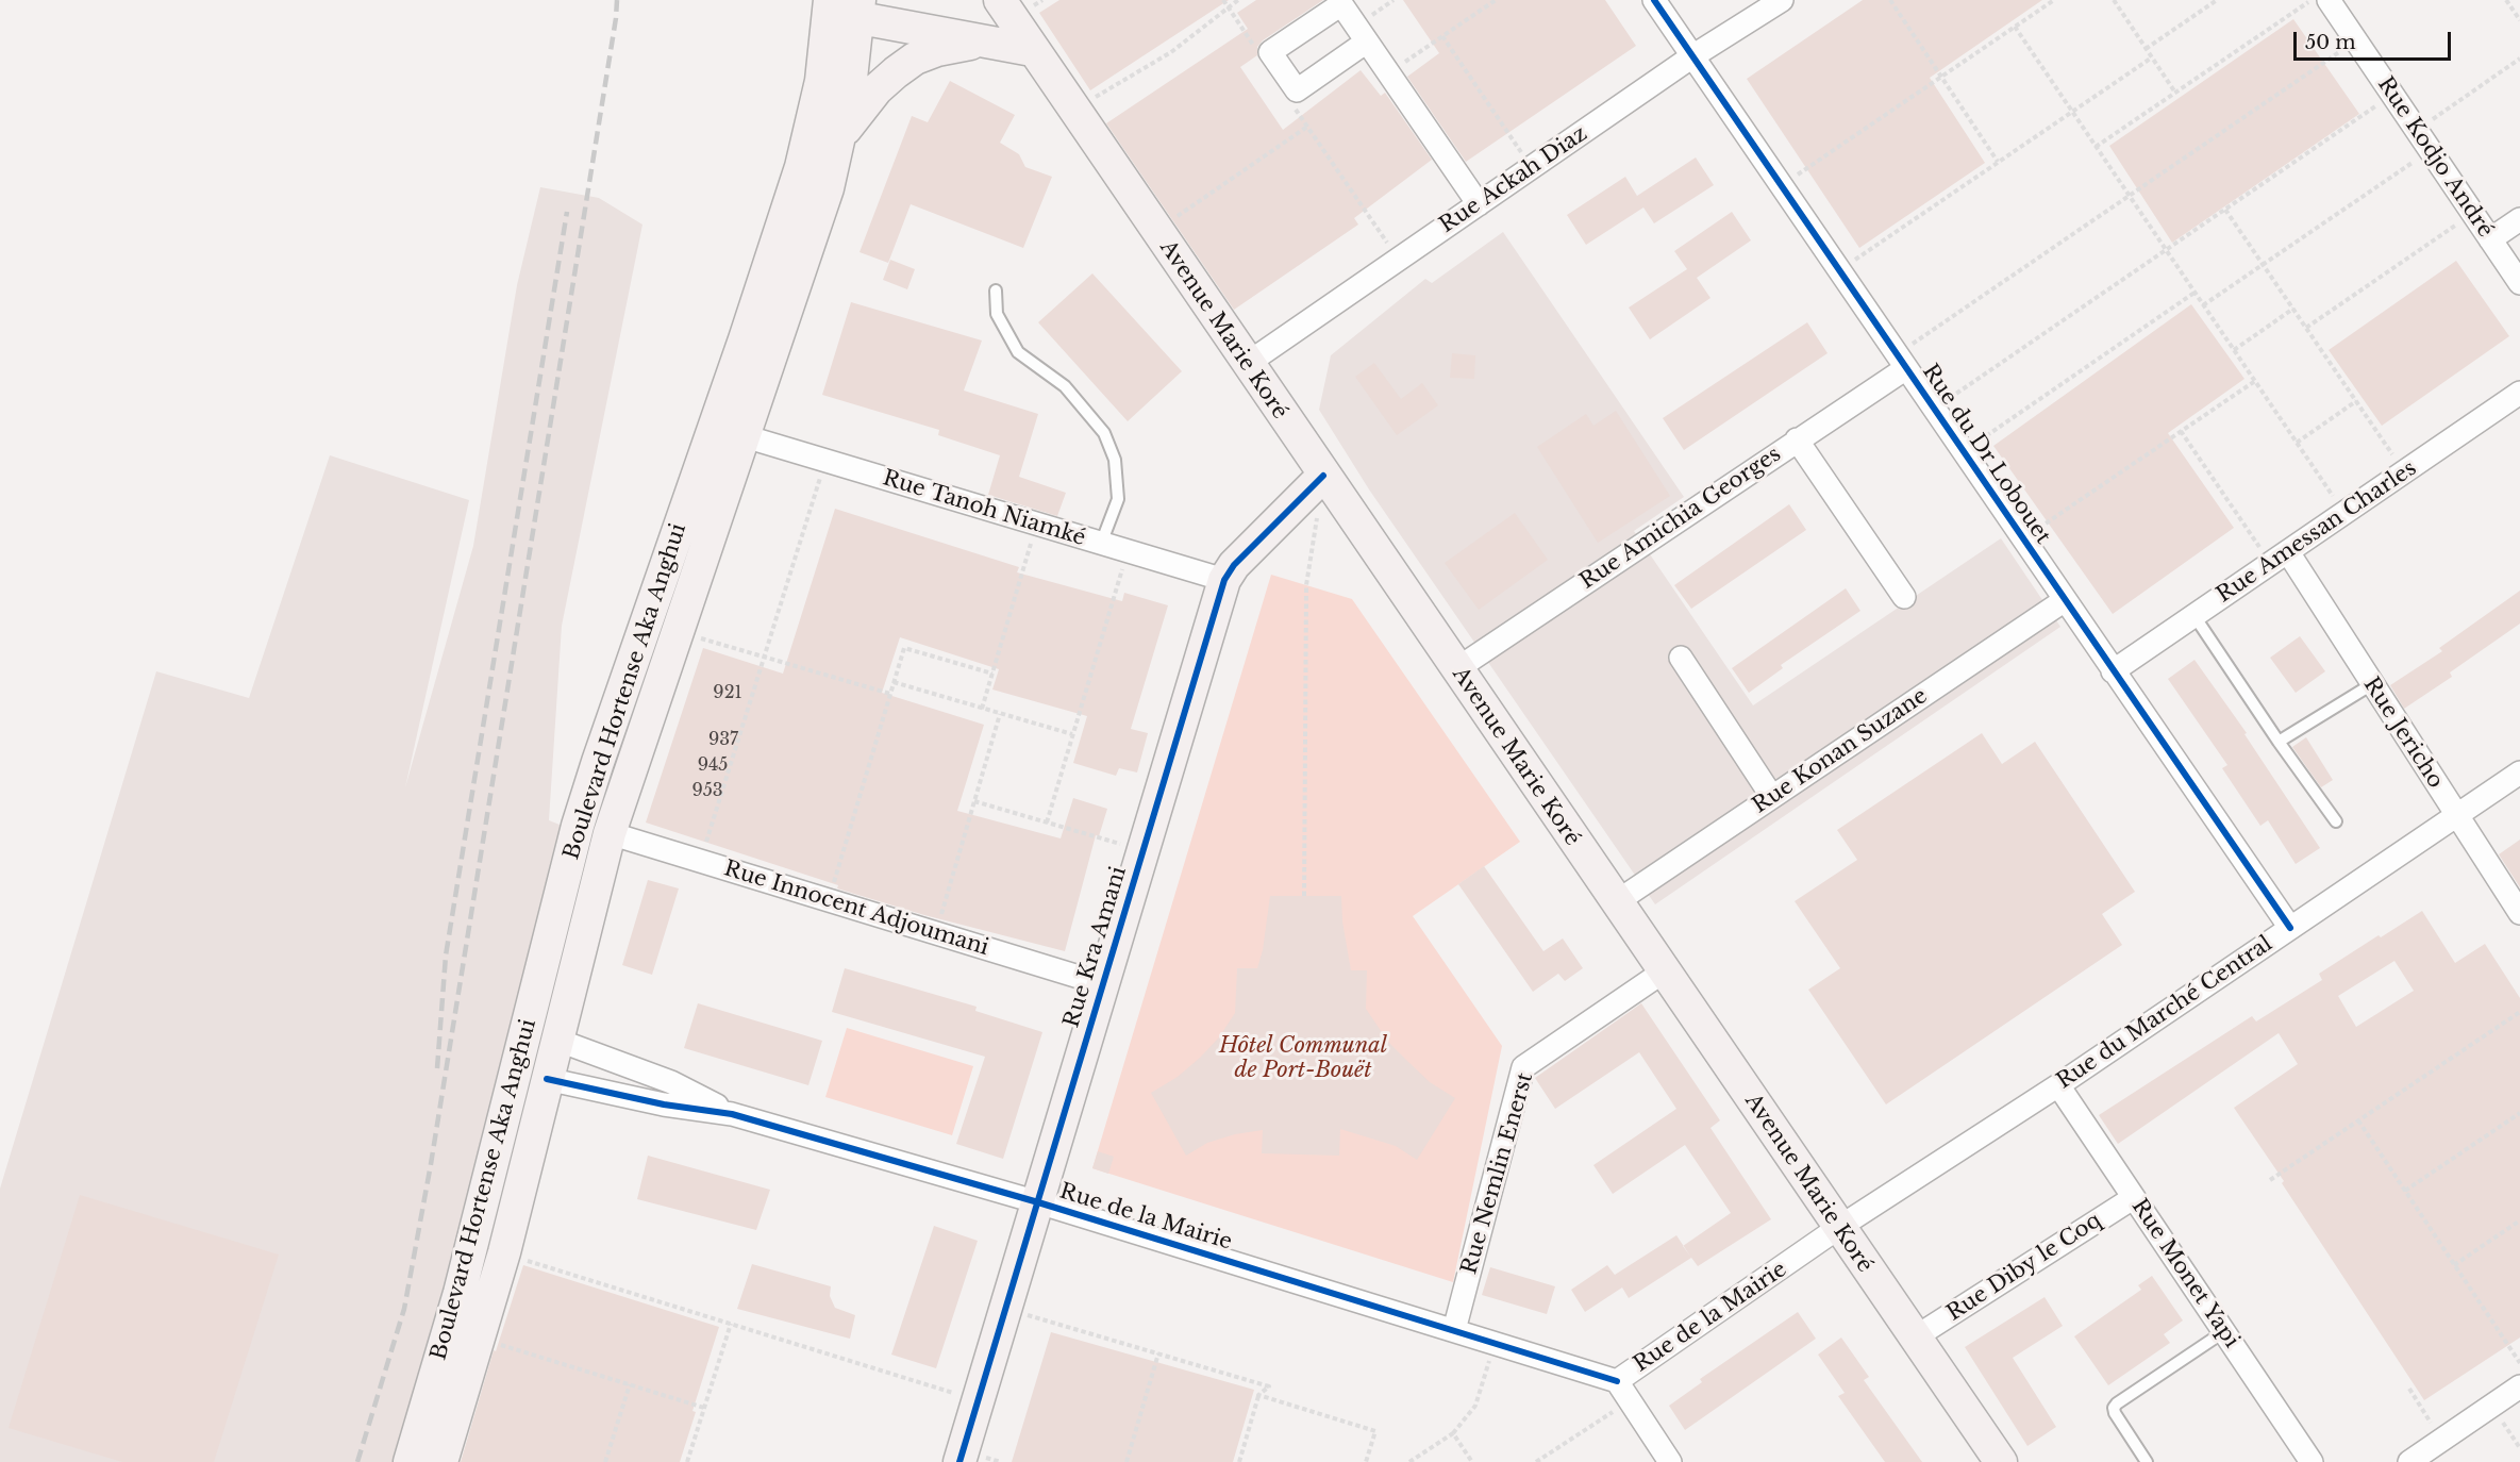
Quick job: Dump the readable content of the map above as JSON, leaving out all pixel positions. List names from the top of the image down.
{
  "streets": {
    "main road": ["Avenue Marie Koré", "Boulevard Hortense Aka Anghui", "Rue Kra Amani"],
    "street": [
      "Rue Kodjo André",
      "Rue Ackah Diaz",
      "Rue du Dr Lobouet",
      "Rue Tanoh Niamké",
      "Rue Amichia Georges",
      "Rue Amessan Charles",
      "Rue Jericho",
      "Rue Konan Suzane",
      "Rue Innocent Adjoumani",
      "Rue du Marché Central",
      "Rue Nemlin Enerst",
      "Rue de la Mairie",
      "Rue Diby le Coq",
      "Rue Monet Yapi"
    ]
  },
  "crossings": [
    ["Rue Ackah Diaz", "Avenue Marie Koré"],
    ["Rue Ackah Diaz", "Rue du Dr Lobouet"],
    ["Avenue Marie Koré", "Rue Amichia Georges"],
    ["Avenue Marie Koré", "Rue Konan Suzane"],
    ["Avenue Marie Koré", "Rue Kra Amani"],
    ["Avenue Marie Koré", "Rue du Marché Central"],
    ["Avenue Marie Koré", "Rue Nemlin Enerst"],
    ["Avenue Marie Koré", "Rue de la Mairie"],
    ["Avenue Marie Koré", "Rue Diby le Coq"],
    ["Rue du Dr Lobouet", "Rue Amichia Georges"],
    ["Rue du Dr Lobouet", "Rue Amessan Charles"],
    ["Rue du Dr Lobouet", "Rue Konan Suzane"],
    ["Rue du Dr Lobouet", "Rue du Marché Central"],
    ["Rue Tanoh Niamké", "Boulevard Hortense Aka Anghui"],
    ["Rue Tanoh Niamké", "Rue Kra Amani"],
    ["Rue Amessan Charles", "Rue Jericho"],
    ["Boulevard Hortense Aka Anghui", "Rue Innocent Adjoumani"],
    ["Boulevard Hortense Aka Anghui", "Rue de la Mairie"],
    ["Rue Jericho", "Rue du Marché Central"],
    ["Rue Innocent Adjoumani", "Rue Kra Amani"],
    ["Rue Kra Amani", "Rue de la Mairie"],
    ["Rue du Marché Central", "Rue de la Mairie"],
    ["Rue du Marché Central", "Rue Monet Yapi"],
    ["Rue Nemlin Enerst", "Rue de la Mairie"],
    ["Rue Diby le Coq", "Rue Monet Yapi"]
  ],
  "parks": ["Hôtel Communal de Port-Bouët"],
  "house_numbers": [
    "921",
    "937",
    "945",
    "953"
  ],
  "scale_bar": "50 m"
}
